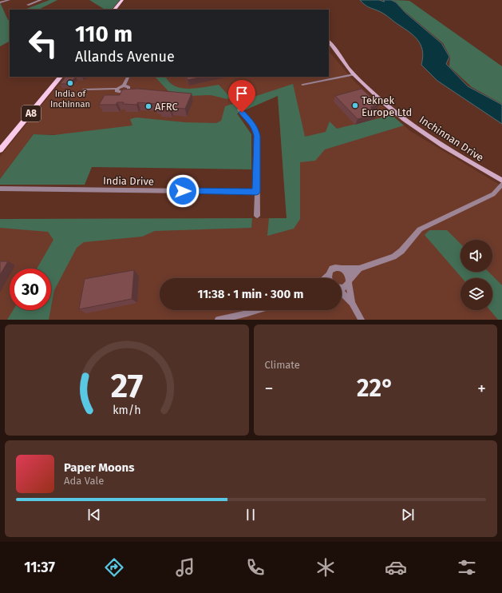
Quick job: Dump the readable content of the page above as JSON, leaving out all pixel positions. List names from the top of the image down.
{
  "streets": {
    "main road": ["A8"],
    "street": ["Inchinnan Drive", "India Drive"]
  },
  "places": ["India of Inchinnan", "Teknek Europe Ltd", "AFRC"],
  "page": {
    "turn": ["110 m", "Allands Avenue"],
    "limit": "30",
    "trip": "11:38 · 1 min · 300 m",
    "tile": "Climate",
    "heat": ["−", "22°", "+"],
    "song": ["Paper Moons", "Ada Vale"],
    "tabs": "11:37",
    "gauge": ["27", "km/h"]
  }
}
